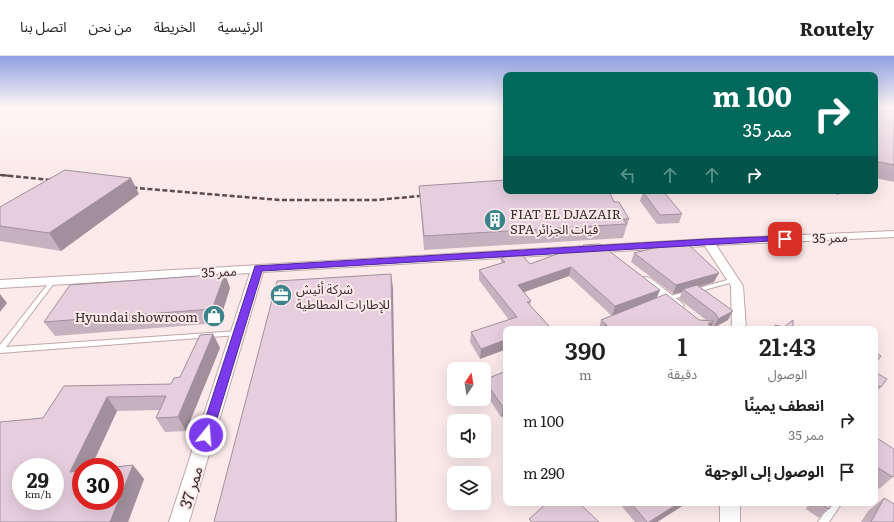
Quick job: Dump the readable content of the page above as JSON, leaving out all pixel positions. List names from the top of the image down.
{
  "streets": {
    "street": ["ممر 35", "ممر 37"]
  },
  "crossings": [
    ["ممر 35", "ممر 37"]
  ],
  "places": {
    "building": ["FIAT EL DJAZAIR SPA فيات الجزائر"],
    "office": ["شركة أئيش للإطارات المطاطية"],
    "shop": ["Hyundai showroom"]
  },
  "north": "top",
  "page": {
    "header": "Routely",
    "nav": [
      "الرئيسية",
      "الخريطة",
      "من نحن",
      "اتصل بنا"
    ],
    "turn": ["100 m", "ممر 35"],
    "eta": [
      "21:43",
      "الوصول",
      "1",
      "دقيقة",
      "390",
      "m"
    ],
    "list": [
      {
        "name": "انعطف يمينًا",
        "note": "ممر 35",
        "value": "100 m"
      },
      {
        "name": "الوصول إلى الوجهة",
        "value": "290 m"
      }
    ],
    "speed": "29 km/h",
    "limit": "30"
  }
}
